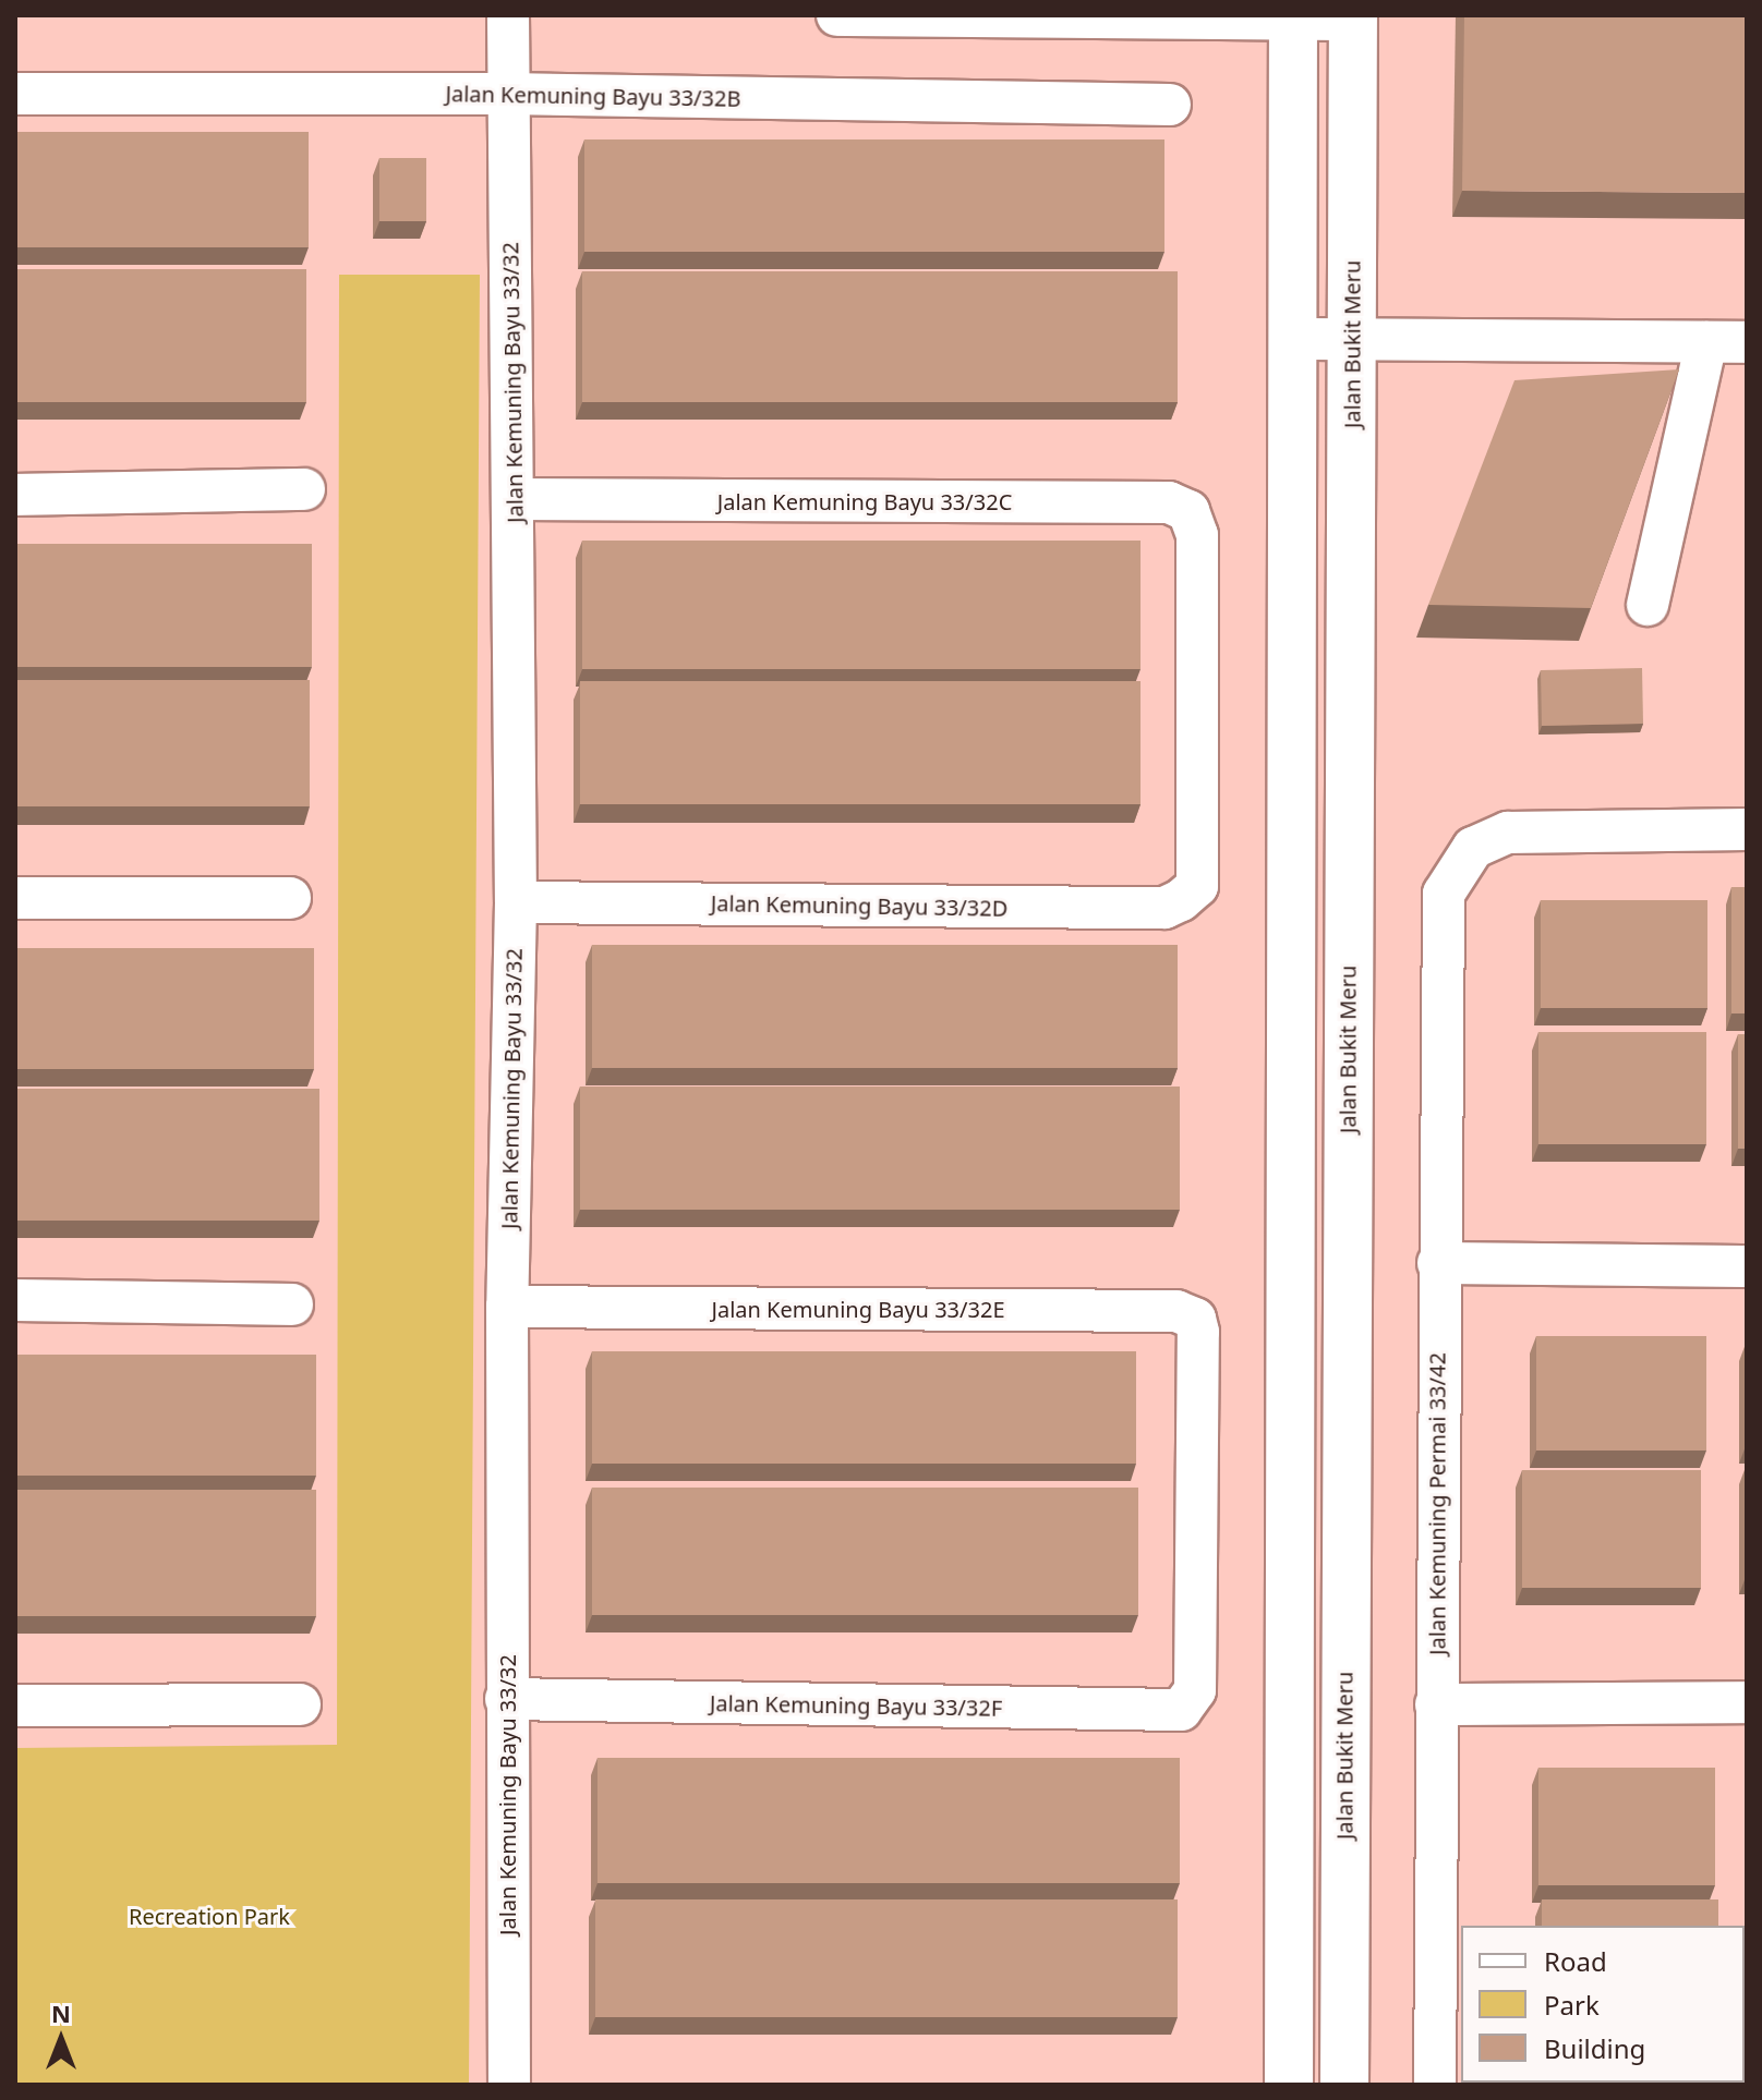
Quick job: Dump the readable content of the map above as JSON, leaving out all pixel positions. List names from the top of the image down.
{
  "streets": {
    "main road": ["Jalan Bukit Meru"],
    "street": [
      "Jalan Kemuning Bayu 33/32B",
      "Jalan Kemuning Bayu 33/32",
      "Jalan Kemuning Bayu 33/32C",
      "Jalan Kemuning Bayu 33/32D",
      "Jalan Kemuning Bayu 33/32E",
      "Jalan Kemuning Permai 33/42",
      "Jalan Kemuning Bayu 33/32F"
    ]
  },
  "crossings": [
    ["Jalan Kemuning Bayu 33/32B", "Jalan Kemuning Bayu 33/32"],
    ["Jalan Kemuning Bayu 33/32", "Jalan Kemuning Bayu 33/32C"],
    ["Jalan Kemuning Bayu 33/32", "Jalan Kemuning Bayu 33/32D"],
    ["Jalan Kemuning Bayu 33/32", "Jalan Kemuning Bayu 33/32E"],
    ["Jalan Kemuning Bayu 33/32", "Jalan Kemuning Bayu 33/32F"],
    ["Jalan Kemuning Bayu 33/32C", "Jalan Kemuning Bayu 33/32D"],
    ["Jalan Kemuning Bayu 33/32E", "Jalan Kemuning Bayu 33/32F"]
  ],
  "parks": ["Recreation Park"],
  "legend": ["Road", "Park", "Building"],
  "north": "top"
}
